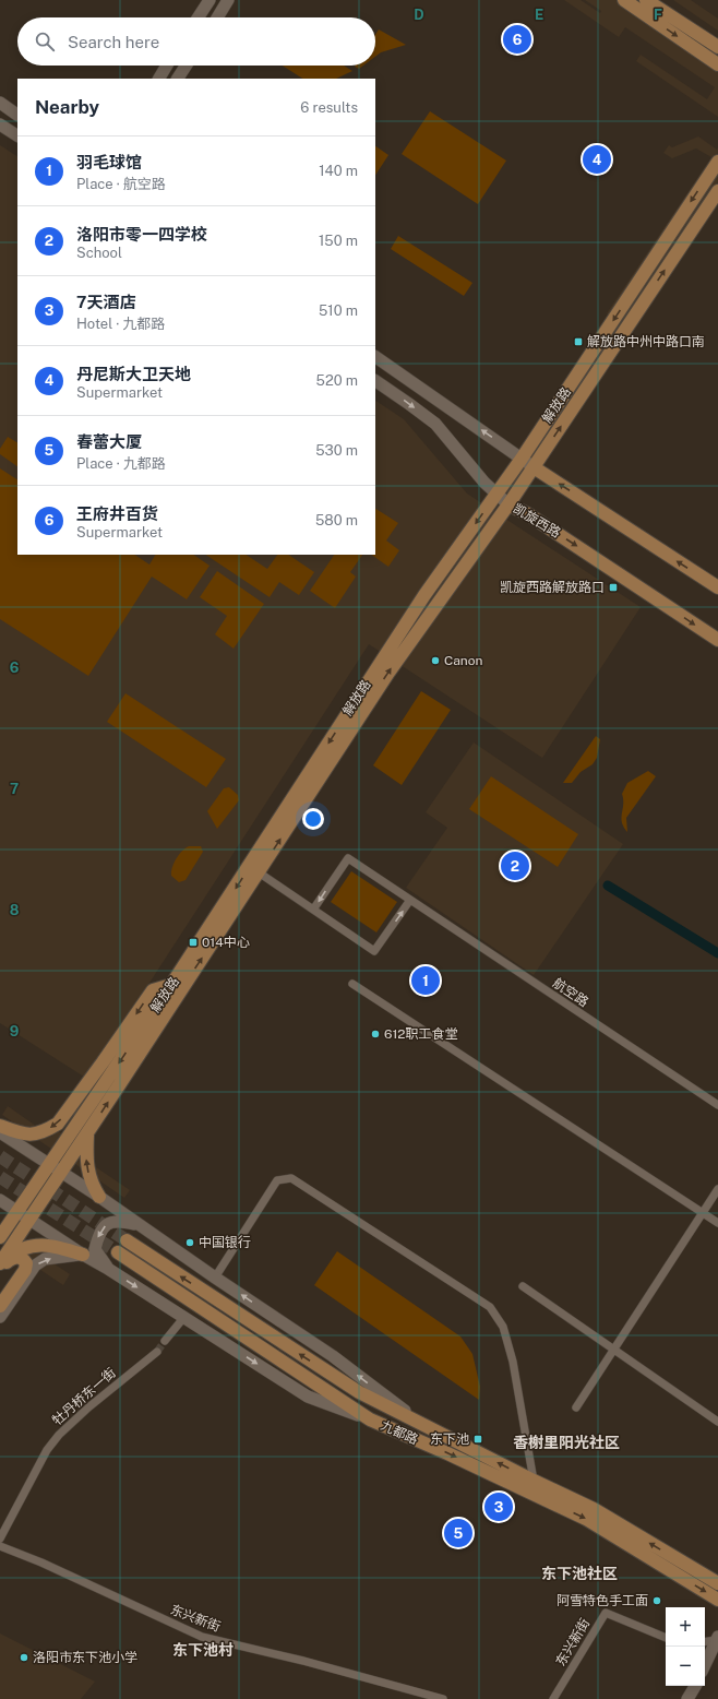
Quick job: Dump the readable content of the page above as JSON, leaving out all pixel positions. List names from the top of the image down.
{
  "streets": {
    "main road": ["解放路", "凯旋西路", "九都路"],
    "street": ["航空路", "牡丹桥东一街", "东兴新街"]
  },
  "crossings": [
    ["解放路", "凯旋西路"]
  ],
  "districts": ["香榭里阳光社区", "东下池社区", "东下池村"],
  "places": {
    "transit": [
      "解放路中州中路口南",
      "凯旋西路解放路口",
      "014中心",
      "东下池"
    ],
    "other": [
      "Canon",
      "612职工食堂",
      "中国银行",
      "阿雪特色手工面",
      "洛阳市东下池小学"
    ]
  },
  "page": {
    "search": "Search here",
    "pins": [
      "6",
      "4",
      "2",
      "1",
      "3",
      "5"
    ],
    "heading": ["Nearby", "6 results"],
    "list": [
      {
        "mark": "1",
        "name": "羽毛球馆",
        "note": "Place · 航空路",
        "value": "140 m"
      },
      {
        "mark": "2",
        "name": "洛阳市零一四学校",
        "note": "School",
        "value": "150 m"
      },
      {
        "mark": "3",
        "name": "7天酒店",
        "note": "Hotel · 九都路",
        "value": "510 m"
      },
      {
        "mark": "4",
        "name": "丹尼斯大卫天地",
        "note": "Supermarket",
        "value": "520 m"
      },
      {
        "mark": "5",
        "name": "春蕾大厦",
        "note": "Place · 九都路",
        "value": "530 m"
      },
      {
        "mark": "6",
        "name": "王府井百货",
        "note": "Supermarket",
        "value": "580 m"
      }
    ],
    "map_buttons": ["+", "−"]
  },
  "grid": {
    "columns": ["D", "E", "F"],
    "rows": [
      "6",
      "7",
      "8",
      "9"
    ]
  }
}
